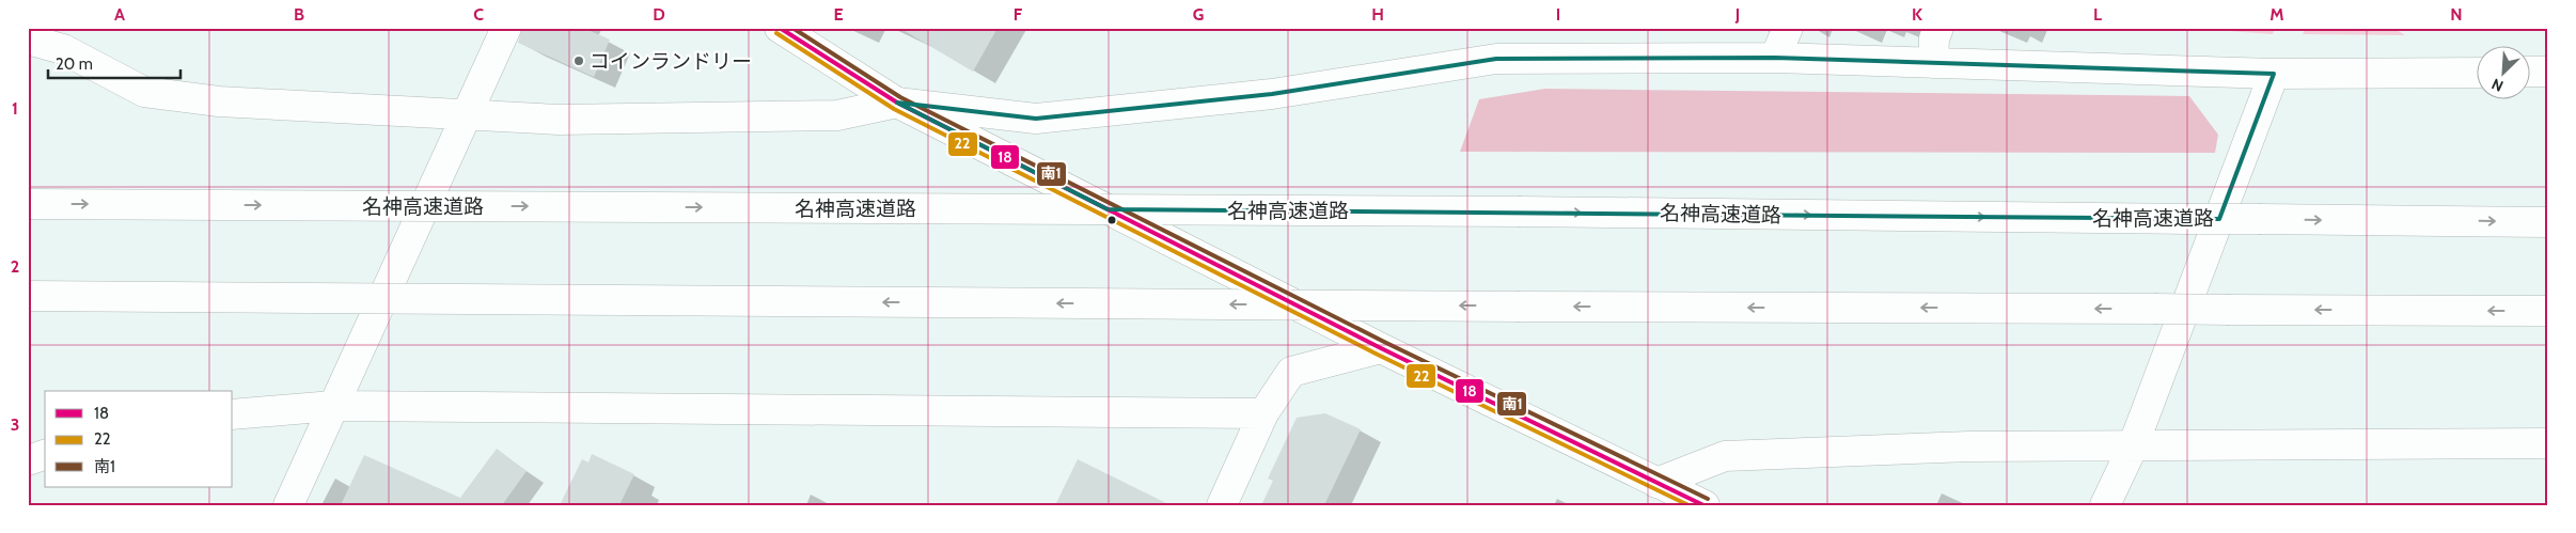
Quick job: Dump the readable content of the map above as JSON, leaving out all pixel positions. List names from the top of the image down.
{
  "streets": {
    "main road": ["名神高速道路"]
  },
  "places": ["コインランドリー"],
  "lines": ["transit line 18", "transit line 南1", "transit line 22"],
  "legend": ["18", "22", "南1"],
  "scale_bar": "20 m",
  "north": "bottom left",
  "grid": {
    "columns": [
      "A",
      "B",
      "C",
      "D",
      "E",
      "F",
      "G",
      "H",
      "I",
      "J",
      "K",
      "L",
      "M",
      "N"
    ],
    "rows": ["1", "2", "3"]
  }
}
